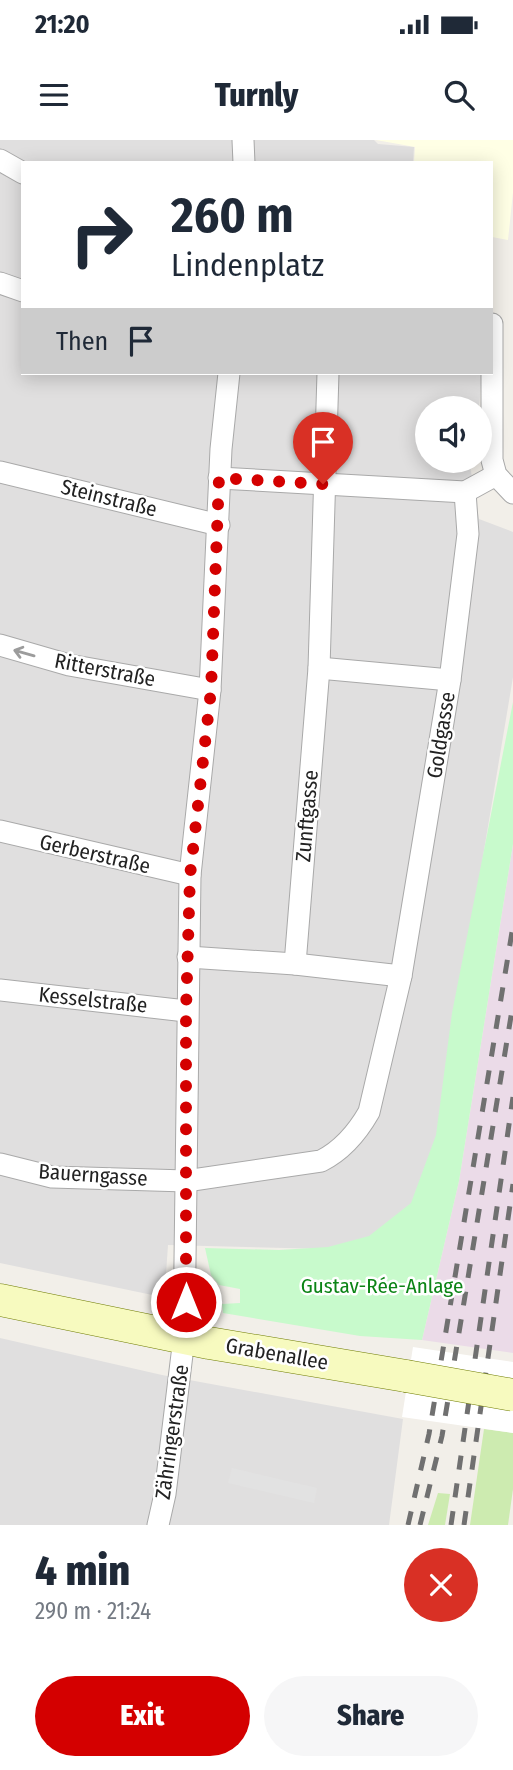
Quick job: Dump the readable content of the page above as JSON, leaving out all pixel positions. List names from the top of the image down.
{
  "streets": {
    "main road": ["Grabenallee"],
    "street": [
      "Steinstraße",
      "Ritterstraße",
      "Goldgasse",
      "Zunftgasse",
      "Gerberstraße",
      "Kesselstraße",
      "Bauerngasse",
      "Zähringerstraße"
    ]
  },
  "crossings": [
    ["Steinstraße", "Zähringerstraße"],
    ["Ritterstraße", "Zähringerstraße"],
    ["Goldgasse", "Bauerngasse"],
    ["Goldgasse", "Zähringerstraße"],
    ["Gerberstraße", "Zähringerstraße"],
    ["Kesselstraße", "Zähringerstraße"],
    ["Bauerngasse", "Zähringerstraße"],
    ["Grabenallee", "Zähringerstraße"]
  ],
  "one_way": ["Ritterstraße"],
  "parks": ["Gustav-Rée-Anlage"],
  "page": {
    "status": "21:20",
    "header": "Turnly",
    "turn": ["260 m", "Lindenplatz"],
    "then": "Then",
    "heading": ["4 min", "290 m · 21:24"],
    "buttons": ["Exit", "Share"]
  }
}
